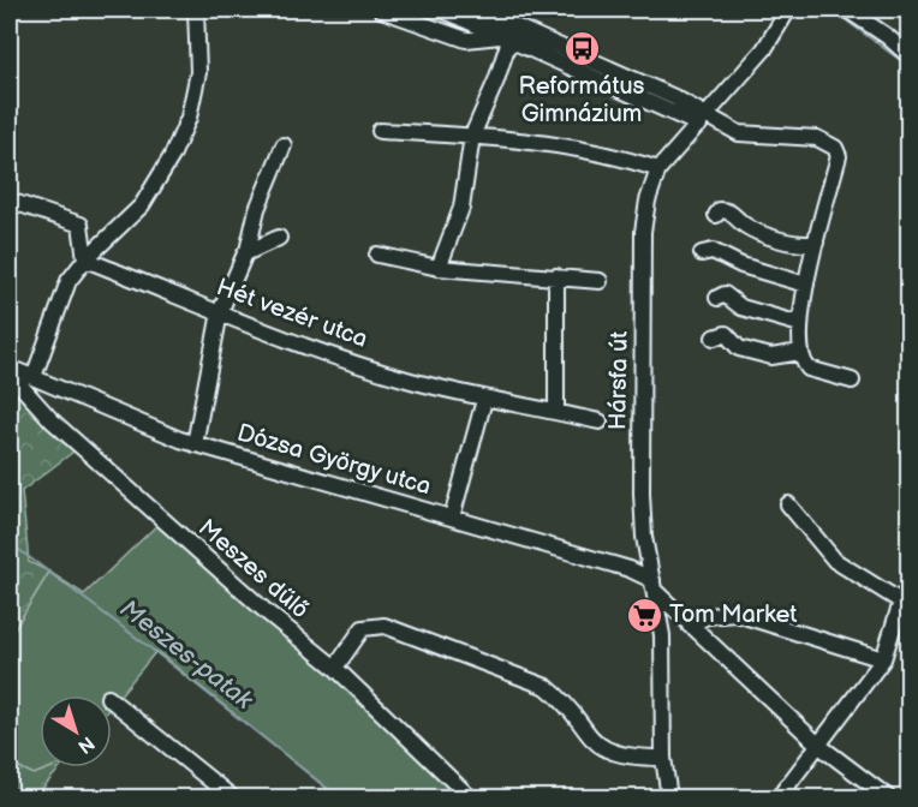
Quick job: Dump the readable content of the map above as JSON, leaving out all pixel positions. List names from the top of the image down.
{
  "streets": {
    "street": [
      "Hét vezér utca",
      "Hársfa út",
      "Dózsa György utca",
      "Meszes dűlő"
    ]
  },
  "crossings": [
    ["Hársfa út", "Dózsa György utca"],
    ["Dózsa György utca", "Meszes dűlő"]
  ],
  "water": ["Meszes-patak"],
  "places": {
    "bus stop": ["Református Gimnázium"],
    "supermarket": ["Tom Market"]
  },
  "north": "bottom right"
}
